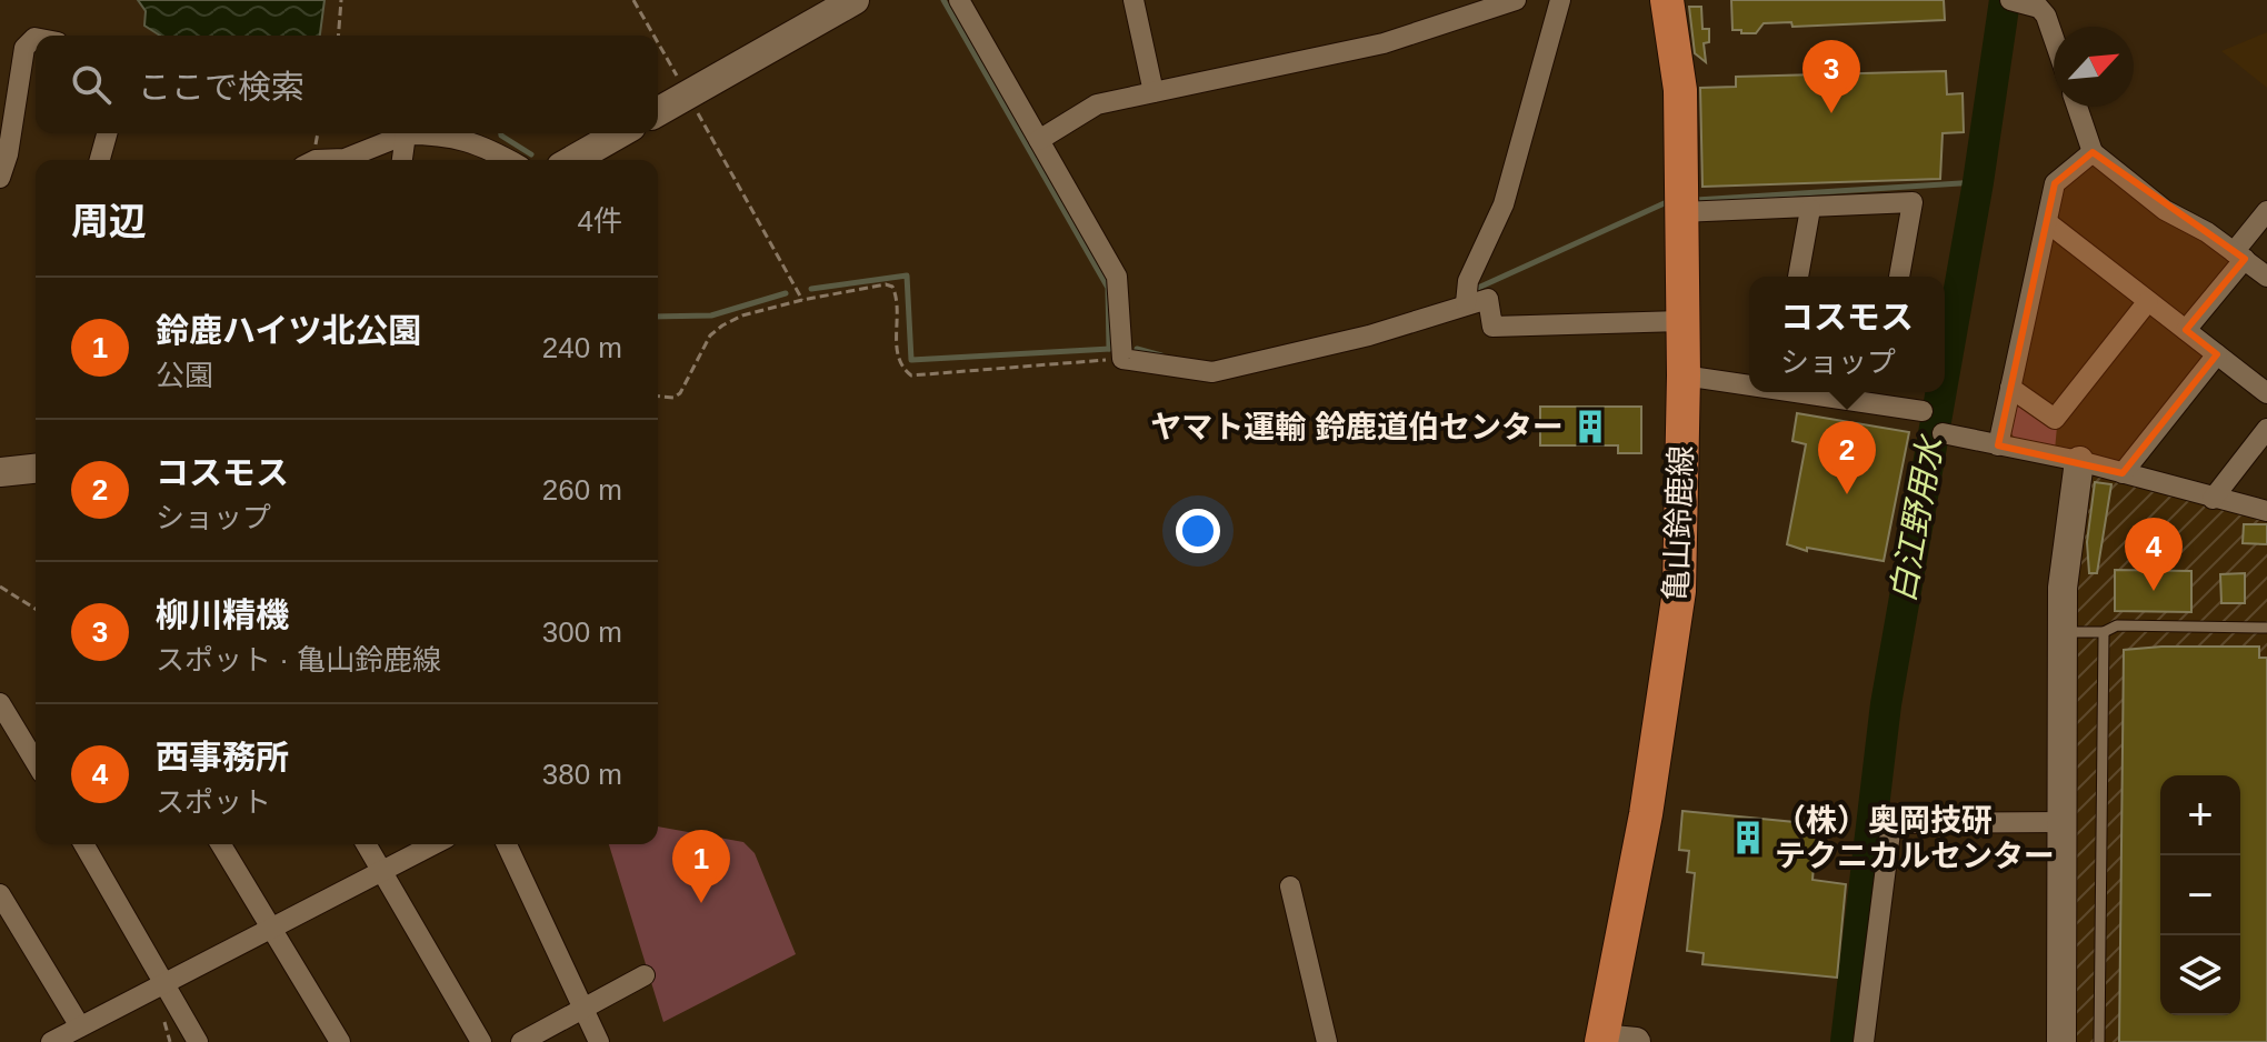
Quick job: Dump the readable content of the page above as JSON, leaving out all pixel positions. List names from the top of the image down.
{
  "streets": {
    "main road": ["亀山鈴鹿線"]
  },
  "water": ["白江野用水"],
  "places": {
    "building": ["ヤマト運輸 鈴鹿道伯センター", "（株）奥岡技研 テクニカルセンター"]
  },
  "north": "top right",
  "page": {
    "search": "ここで検索",
    "pins": [
      "3",
      "2",
      "4",
      "1"
    ],
    "heading": ["周辺", "4件"],
    "list": [
      {
        "mark": "1",
        "name": "鈴鹿ハイツ北公園",
        "note": "公園",
        "value": "240 m"
      },
      {
        "mark": "2",
        "name": "コスモス",
        "note": "ショップ",
        "value": "260 m"
      },
      {
        "mark": "3",
        "name": "柳川精機",
        "note": "スポット · 亀山鈴鹿線",
        "value": "300 m"
      },
      {
        "mark": "4",
        "name": "西事務所",
        "note": "スポット",
        "value": "380 m"
      }
    ],
    "popup": ["コスモス", "ショップ"],
    "map_buttons": ["+", "−"]
  }
}
